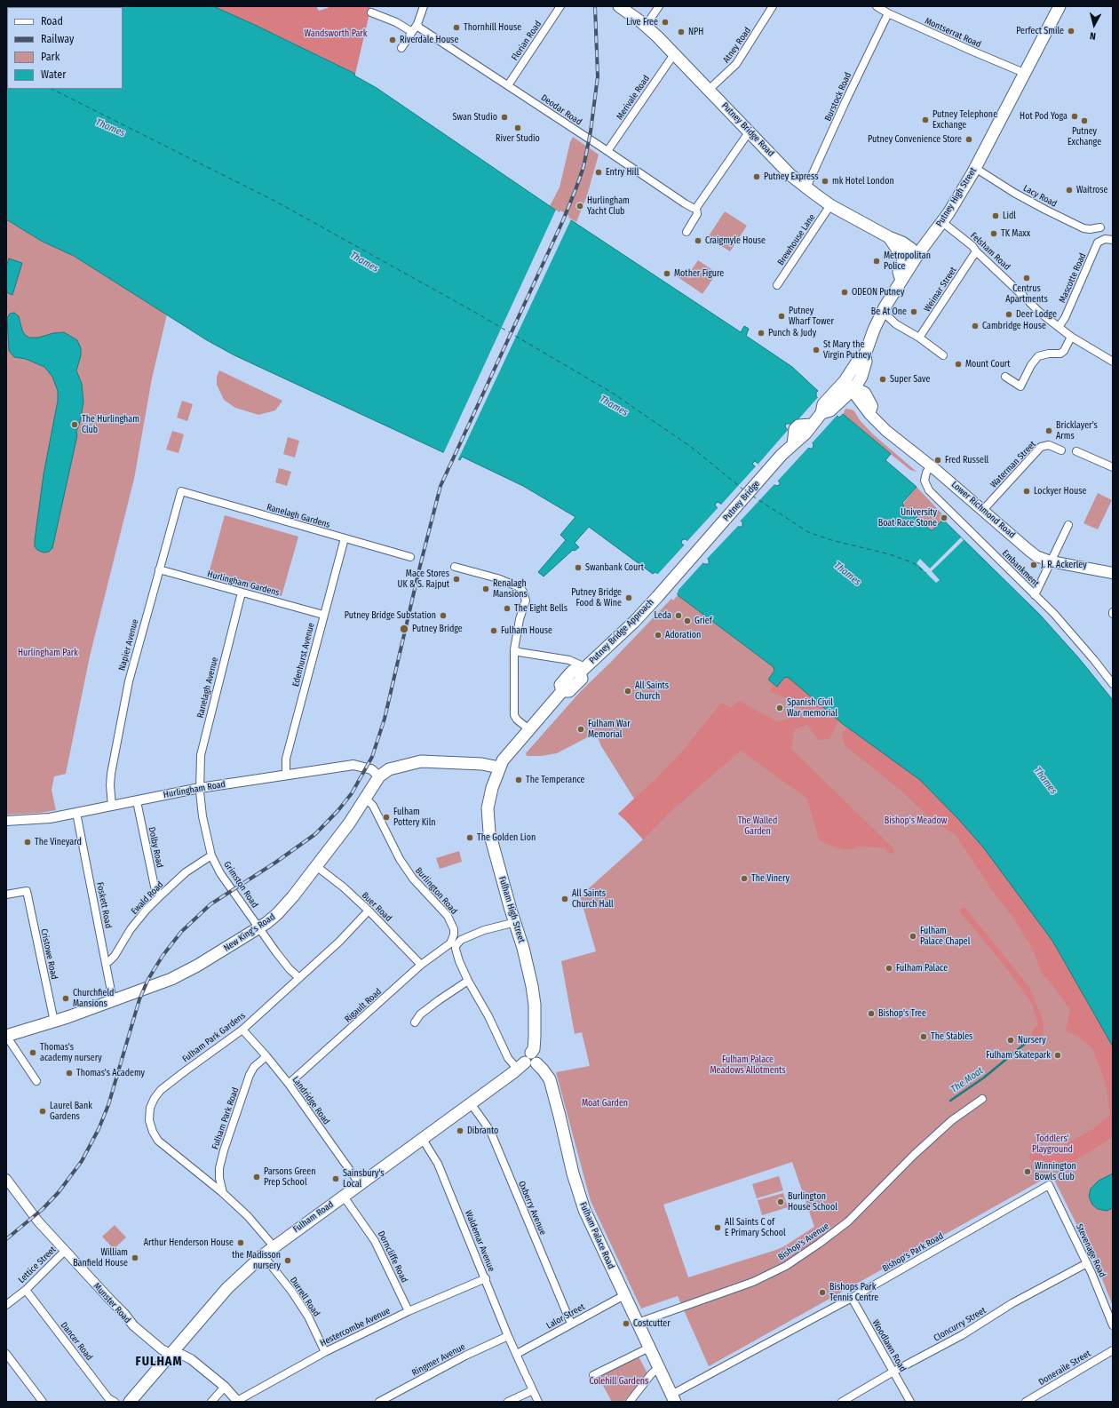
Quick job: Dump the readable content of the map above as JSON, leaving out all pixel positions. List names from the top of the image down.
{
  "streets": {
    "main road": [
      "Putney Bridge Road",
      "Putney High Street",
      "Putney Bridge",
      "Lower Richmond Road",
      "Putney Bridge Approach",
      "Fulham High Street",
      "New King's Road",
      "Fulham Road",
      "Fulham Palace Road"
    ],
    "street": [
      "Montserrat Road",
      "Florian Road",
      "Atney Road",
      "Burstock Road",
      "Merivale Road",
      "Deodar Road",
      "Lacy Road",
      "Brewhouse Lane",
      "Felsham Road",
      "Mascotte Road",
      "Weimar Street",
      "Waterman Street",
      "Ranelagh Gardens",
      "Embankment",
      "Hurlingham Gardens",
      "Napier Avenue",
      "Edenhurst Avenue",
      "Ranelagh Avenue",
      "Hurlingham Road",
      "Dolby Road",
      "Grimston Road",
      "Burlington Road",
      "Ewald Road",
      "Foskett Road",
      "Buer Road",
      "Cristowe Road",
      "Rigault Road",
      "Fulham Park Gardens",
      "Landridge Road",
      "Fulham Park Road",
      "Oxberry Avenue",
      "Waldemar Avenue",
      "Bishop's Avenue",
      "Stevenage Road",
      "Bishop's Park Road",
      "Dorncliffe Road",
      "Lettice Street",
      "Durrell Road",
      "Munster Road",
      "Lalor Street",
      "Cloncurry Street",
      "Hestercombe Avenue",
      "Dancer Road",
      "Woodlawn Road",
      "Ringmer Avenue",
      "Doneraile Street"
    ]
  },
  "crossings": [
    ["Montserrat Road", "Burstock Road"],
    ["Montserrat Road", "Putney High Street"],
    ["Florian Road", "Deodar Road"],
    ["Atney Road", "Putney Bridge Road"],
    ["Burstock Road", "Putney Bridge Road"],
    ["Merivale Road", "Deodar Road"],
    ["Merivale Road", "Putney Bridge Road"],
    ["Putney Bridge Road", "Putney High Street"],
    ["Putney Bridge Road", "Brewhouse Lane"],
    ["Lacy Road", "Putney High Street"],
    ["Putney High Street", "Felsham Road"],
    ["Felsham Road", "Weimar Street"],
    ["Waterman Street", "Lower Richmond Road"],
    ["Putney Bridge", "Lower Richmond Road"],
    ["Putney Bridge", "Putney Bridge Approach"],
    ["Lower Richmond Road", "Embankment"],
    ["Ranelagh Gardens", "Napier Avenue"],
    ["Ranelagh Gardens", "Edenhurst Avenue"],
    ["Hurlingham Gardens", "Napier Avenue"],
    ["Hurlingham Gardens", "Edenhurst Avenue"],
    ["Hurlingham Gardens", "Ranelagh Avenue"],
    ["Putney Bridge Approach", "Fulham High Street"],
    ["Napier Avenue", "Hurlingham Road"],
    ["Edenhurst Avenue", "Hurlingham Road"],
    ["Ranelagh Avenue", "Hurlingham Road"],
    ["Ranelagh Avenue", "Grimston Road"],
    ["Hurlingham Road", "Dolby Road"],
    ["Hurlingham Road", "Grimston Road"],
    ["Hurlingham Road", "Foskett Road"],
    ["Hurlingham Road", "New King's Road"],
    ["Dolby Road", "Ewald Road"],
    ["Grimston Road", "Ewald Road"],
    ["Grimston Road", "New King's Road"],
    ["Grimston Road", "Fulham Park Gardens"],
    ["Burlington Road", "Fulham High Street"],
    ["Burlington Road", "New King's Road"],
    ["Burlington Road", "Rigault Road"],
    ["Burlington Road", "Fulham Road"],
    ["Burlington Road", "Fulham Palace Road"],
    ["Ewald Road", "Foskett Road"],
    ["Foskett Road", "New King's Road"],
    ["Buer Road", "New King's Road"],
    ["Buer Road", "Rigault Road"],
    ["Buer Road", "Fulham Park Gardens"],
    ["Fulham High Street", "Rigault Road"],
    ["Fulham High Street", "Fulham Road"],
    ["Fulham High Street", "Fulham Palace Road"],
    ["New King's Road", "Cristowe Road"],
    ["Rigault Road", "Landridge Road"],
    ["Fulham Park Gardens", "Landridge Road"],
    ["Fulham Park Gardens", "Fulham Park Road"],
    ["Landridge Road", "Fulham Park Road"],
    ["Landridge Road", "Fulham Road"],
    ["Oxberry Avenue", "Fulham Road"],
    ["Oxberry Avenue", "Lalor Street"],
    ["Fulham Road", "Fulham Palace Road"],
    ["Fulham Road", "Waldemar Avenue"],
    ["Fulham Road", "Dorncliffe Road"],
    ["Fulham Road", "Durrell Road"],
    ["Fulham Road", "Munster Road"],
    ["Fulham Palace Road", "Bishop's Avenue"],
    ["Fulham Palace Road", "Bishop's Park Road"],
    ["Fulham Palace Road", "Lalor Street"],
    ["Waldemar Avenue", "Lalor Street"],
    ["Waldemar Avenue", "Hestercombe Avenue"],
    ["Waldemar Avenue", "Ringmer Avenue"],
    ["Stevenage Road", "Bishop's Park Road"],
    ["Stevenage Road", "Cloncurry Street"],
    ["Bishop's Park Road", "Woodlawn Road"],
    ["Dorncliffe Road", "Hestercombe Avenue"],
    ["Lettice Street", "Munster Road"],
    ["Lettice Street", "Dancer Road"],
    ["Durrell Road", "Hestercombe Avenue"],
    ["Munster Road", "Hestercombe Avenue"],
    ["Cloncurry Street", "Woodlawn Road"]
  ],
  "districts": ["FULHAM"],
  "water": ["Thames", "The Moat"],
  "parks": [
    "Wandsworth Park",
    "Hurlingham Park",
    "The Walled Garden",
    "Bishop's Meadow",
    "Fulham Palace Meadows Allotments",
    "Moat Garden",
    "Toddlers' Playground",
    "Colehill Gardens"
  ],
  "places": [
    "Live Free",
    "Thornhill House",
    "Perfect Smile",
    "NPH",
    "Riverdale House",
    "Hot Pod Yoga",
    "Swan Studio",
    "Putney Telephone Exchange",
    "Putney Exchange",
    "River Studio",
    "Putney Convenience Store",
    "Entry Hill",
    "Putney Express",
    "mk Hotel London",
    "Waitrose",
    "Hurlingham Yacht Club",
    "Lidl",
    "TK Maxx",
    "Craigmyle House",
    "Metropolitan Police",
    "Mother Figure",
    "Centrus Apartments",
    "ODEON Putney",
    "Be At One",
    "Deer Lodge",
    "Putney Wharf Tower",
    "Cambridge House",
    "Punch & Judy",
    "St Mary the Virgin Putney",
    "Mount Court",
    "Super Save",
    "The Hurlingham Club",
    "Bricklayer's Arms",
    "Fred Russell",
    "Lockyer House",
    "University Boat Race Stone",
    "J. R. Ackerley",
    "Swanbank Court",
    "Mace Stores UK & S. Rajput",
    "Renalagh Mansions",
    "Putney Bridge Food & Wine",
    "The Eight Bells",
    "Putney Bridge Substation",
    "Leda",
    "Grief",
    "Putney Bridge",
    "Fulham House",
    "Adoration",
    "All Saints Church",
    "Spanish Civil War memorial",
    "Fulham War Memorial",
    "The Temperance",
    "Fulham Pottery Kiln",
    "The Golden Lion",
    "The Vineyard",
    "The Vinery",
    "All Saints Church Hall",
    "Fulham Palace Chapel",
    "Fulham Palace",
    "Churchfield Mansions",
    "Bishop's Tree",
    "The Stables",
    "Nursery",
    "Thomas's academy nursery",
    "Fulham Skatepark",
    "Thomas's Academy",
    "Laurel Bank Gardens",
    "Dibranto",
    "Winnington Bowls Club",
    "Parsons Green Prep School",
    "Sainsbury's Local",
    "Burlington House School",
    "All Saints C of E Primary School",
    "Arthur Henderson House",
    "William Banfield House",
    "the Madisson nursery",
    "Bishops Park Tennis Centre",
    "Costcutter"
  ],
  "legend": [
    "Road",
    "Railway",
    "Park",
    "Water"
  ],
  "north": "bottom"
}
